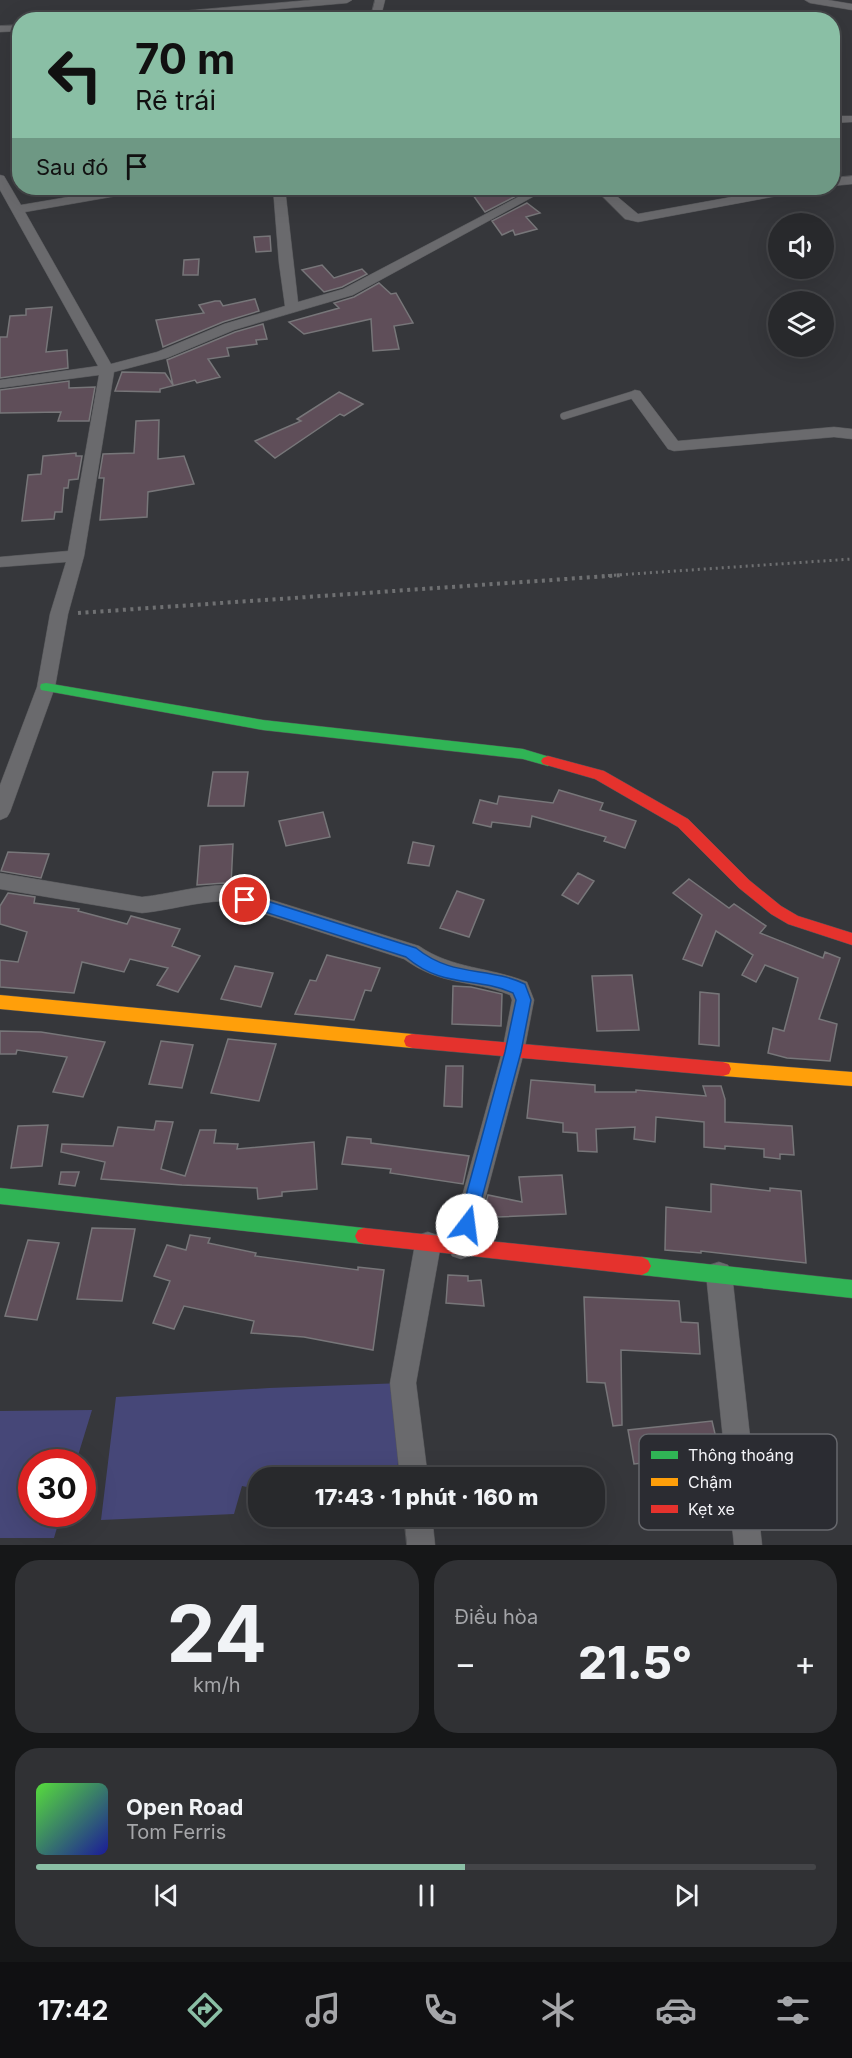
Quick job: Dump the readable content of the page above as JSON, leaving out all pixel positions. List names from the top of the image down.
{
  "legend": ["Thông thoáng", "Chậm", "Kẹt xe"],
  "page": {
    "turn": ["70 m", "Rẽ trái"],
    "then": "Sau đó",
    "limit": "30",
    "trip": "17:43 · 1 phút · 160 m",
    "tile": [
      ["24", "km/h"],
      "Điều hòa"
    ],
    "heat": ["−", "21.5°", "+"],
    "song": ["Open Road", "Tom Ferris"],
    "tabs": "17:42"
  }
}
